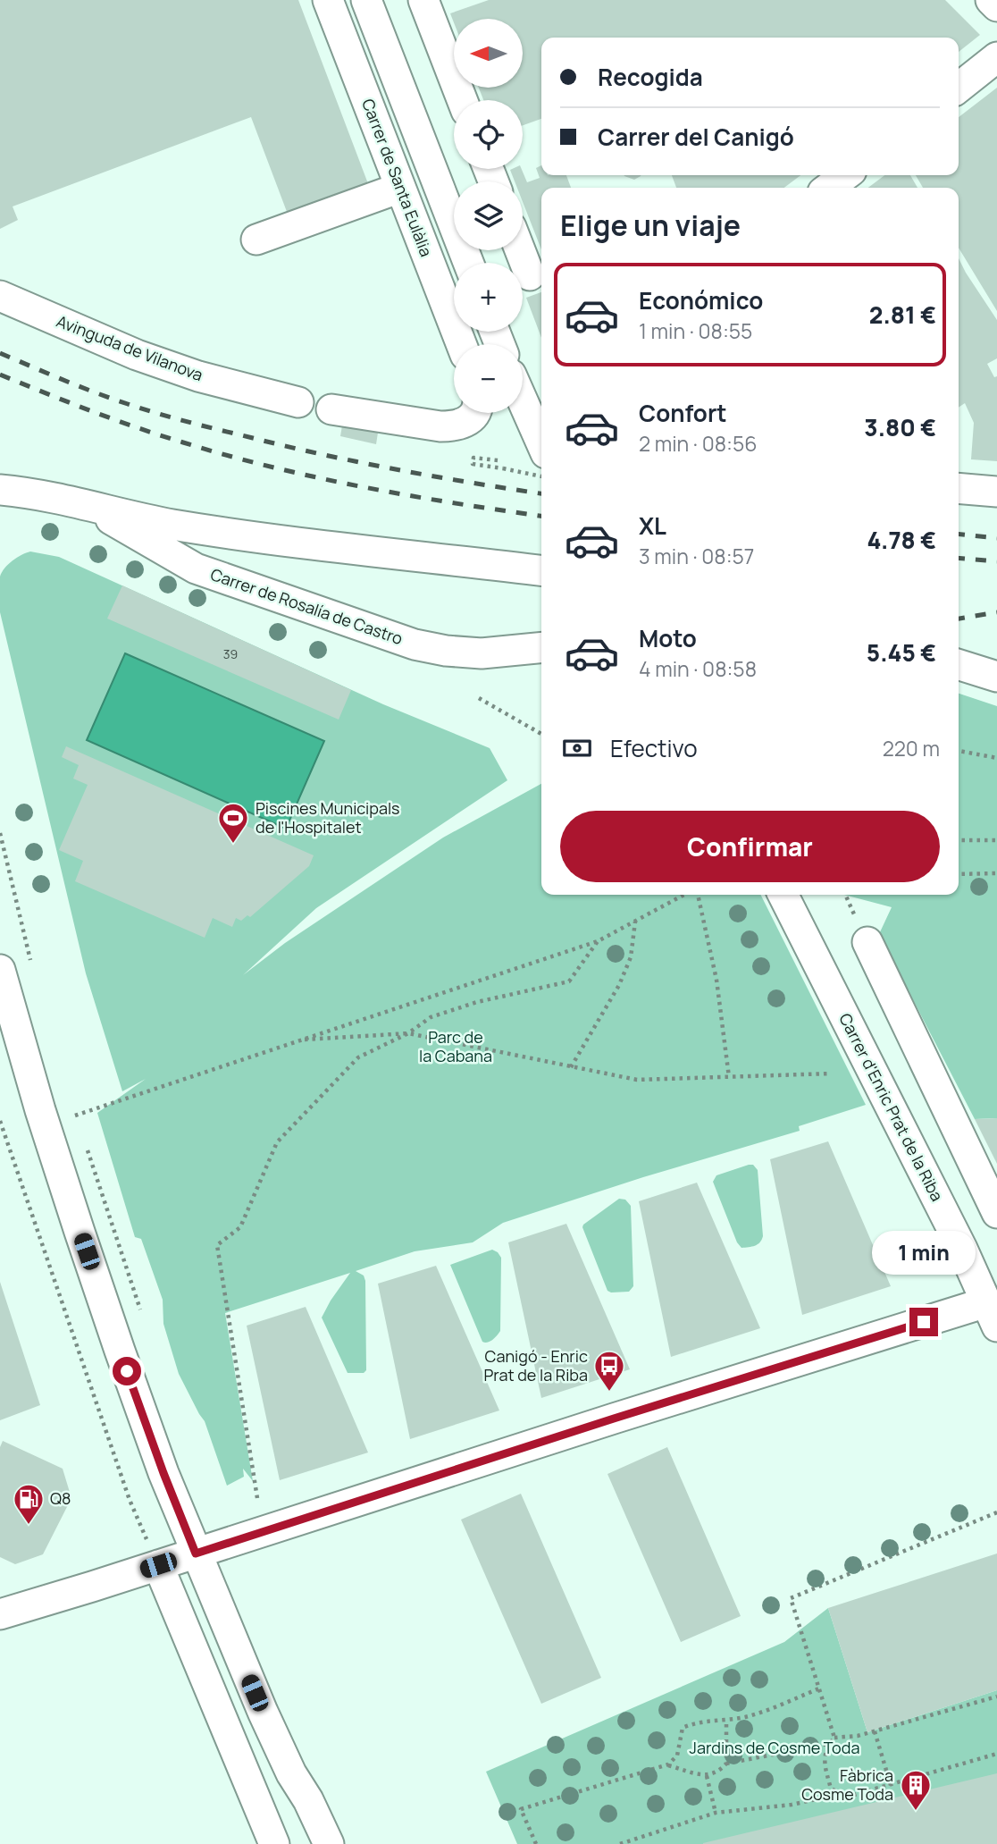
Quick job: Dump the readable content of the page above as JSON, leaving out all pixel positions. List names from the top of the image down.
{
  "streets": {
    "street": [
      "Carrer de Santa Eulàlia",
      "Avinguda de Vilanova",
      "Carrer de Rosalía de Castro",
      "Carrer d'Enric Prat de la Riba"
    ]
  },
  "parks": ["Parc de la Cabana", "Jardins de Cosme Toda"],
  "places": {
    "sports": ["Piscines Municipals de l'Hospitalet"],
    "bus stop": ["Canigó - Enric Prat de la Riba"],
    "fuel station": ["Q8"],
    "building": ["Fàbrica Cosme Toda"]
  },
  "house_numbers": ["39"],
  "north": "left",
  "page": {
    "map_buttons": ["+", "−"],
    "banner": ["Recogida", "Carrer del Canigó"],
    "heading": "Elige un viaje",
    "list": [
      {
        "name": "Económico",
        "note": "1 min · 08:55",
        "value": "2.81 €"
      },
      {
        "name": "Confort",
        "note": "2 min · 08:56",
        "value": "3.80 €"
      },
      {
        "name": "XL",
        "note": "3 min · 08:57",
        "value": "4.78 €"
      },
      {
        "name": "Moto",
        "note": "4 min · 08:58",
        "value": "5.45 €"
      }
    ],
    "pay": ["Efectivo", "220 m"],
    "buttons": "Confirmar",
    "bubble": "1 min"
  }
}
